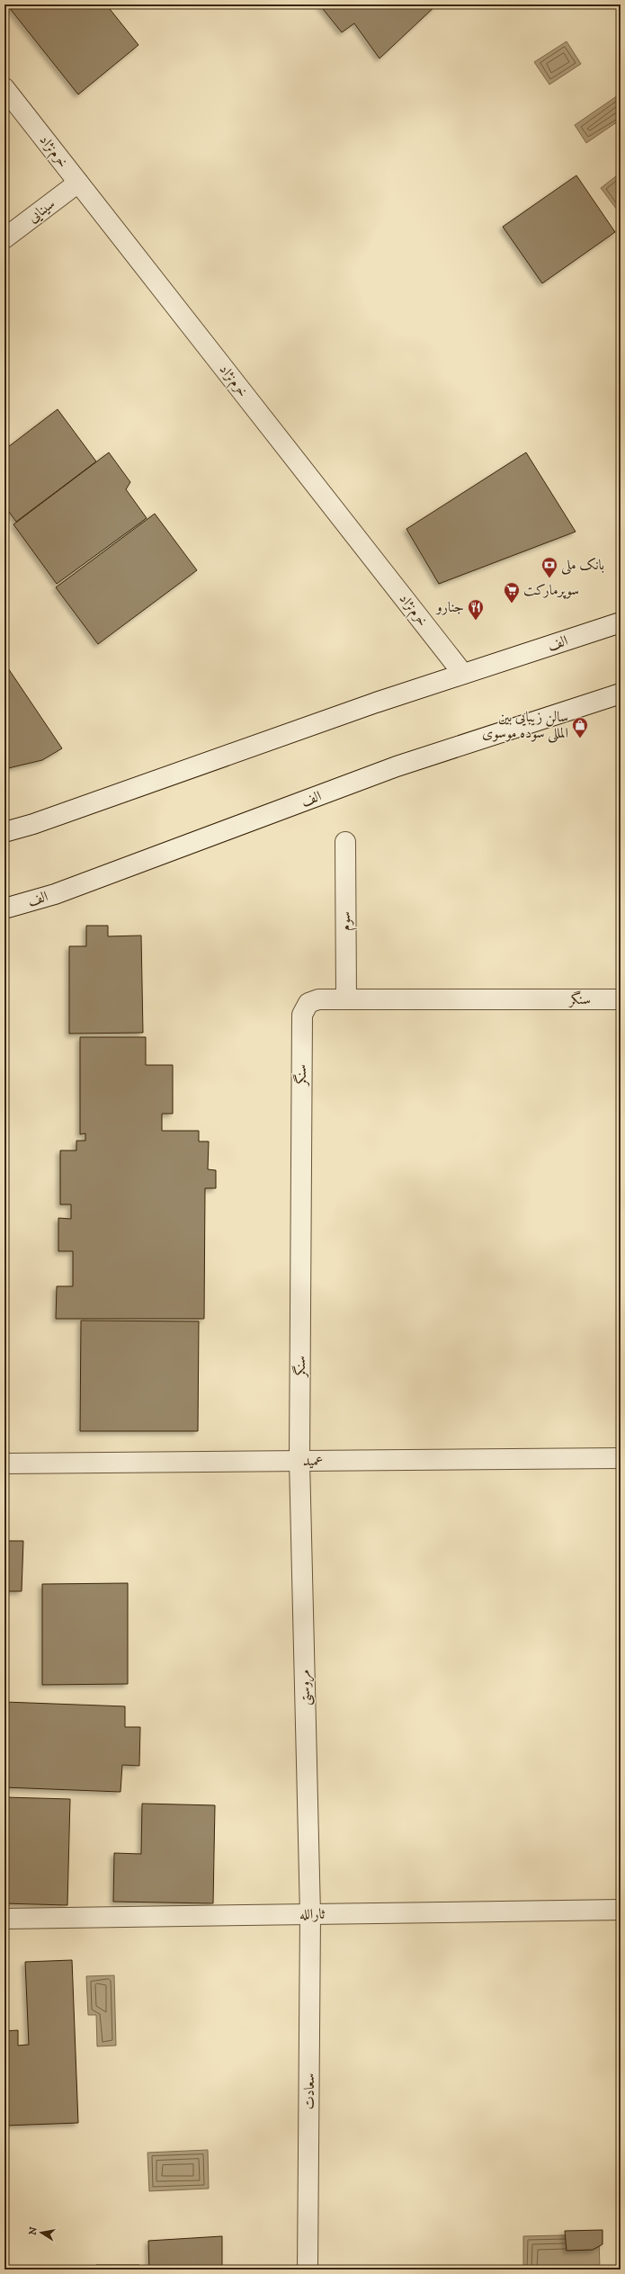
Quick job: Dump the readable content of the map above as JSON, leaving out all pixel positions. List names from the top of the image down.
{
  "streets": {
    "street": [
      "خرم‌نژاد",
      "سینایی",
      "الف",
      "سوم",
      "سنگر",
      "عمید",
      "مروستی",
      "ثارالله",
      "سعادت"
    ]
  },
  "crossings": [
    ["خرم‌نژاد", "سینایی"],
    ["خرم‌نژاد", "الف"],
    ["سوم", "سنگر"],
    ["سنگر", "عمید"],
    ["سنگر", "مروستی"],
    ["عمید", "مروستی"],
    ["مروستی", "ثارالله"],
    ["مروستی", "سعادت"],
    ["ثارالله", "سعادت"]
  ],
  "places": {
    "bank": ["بانک ملی"],
    "supermarket": ["سوپرمارکت"],
    "restaurant": ["جنارو"],
    "shop": ["سالن زیبایی بین المللی سوده موسوی"]
  },
  "north": "left"
}
